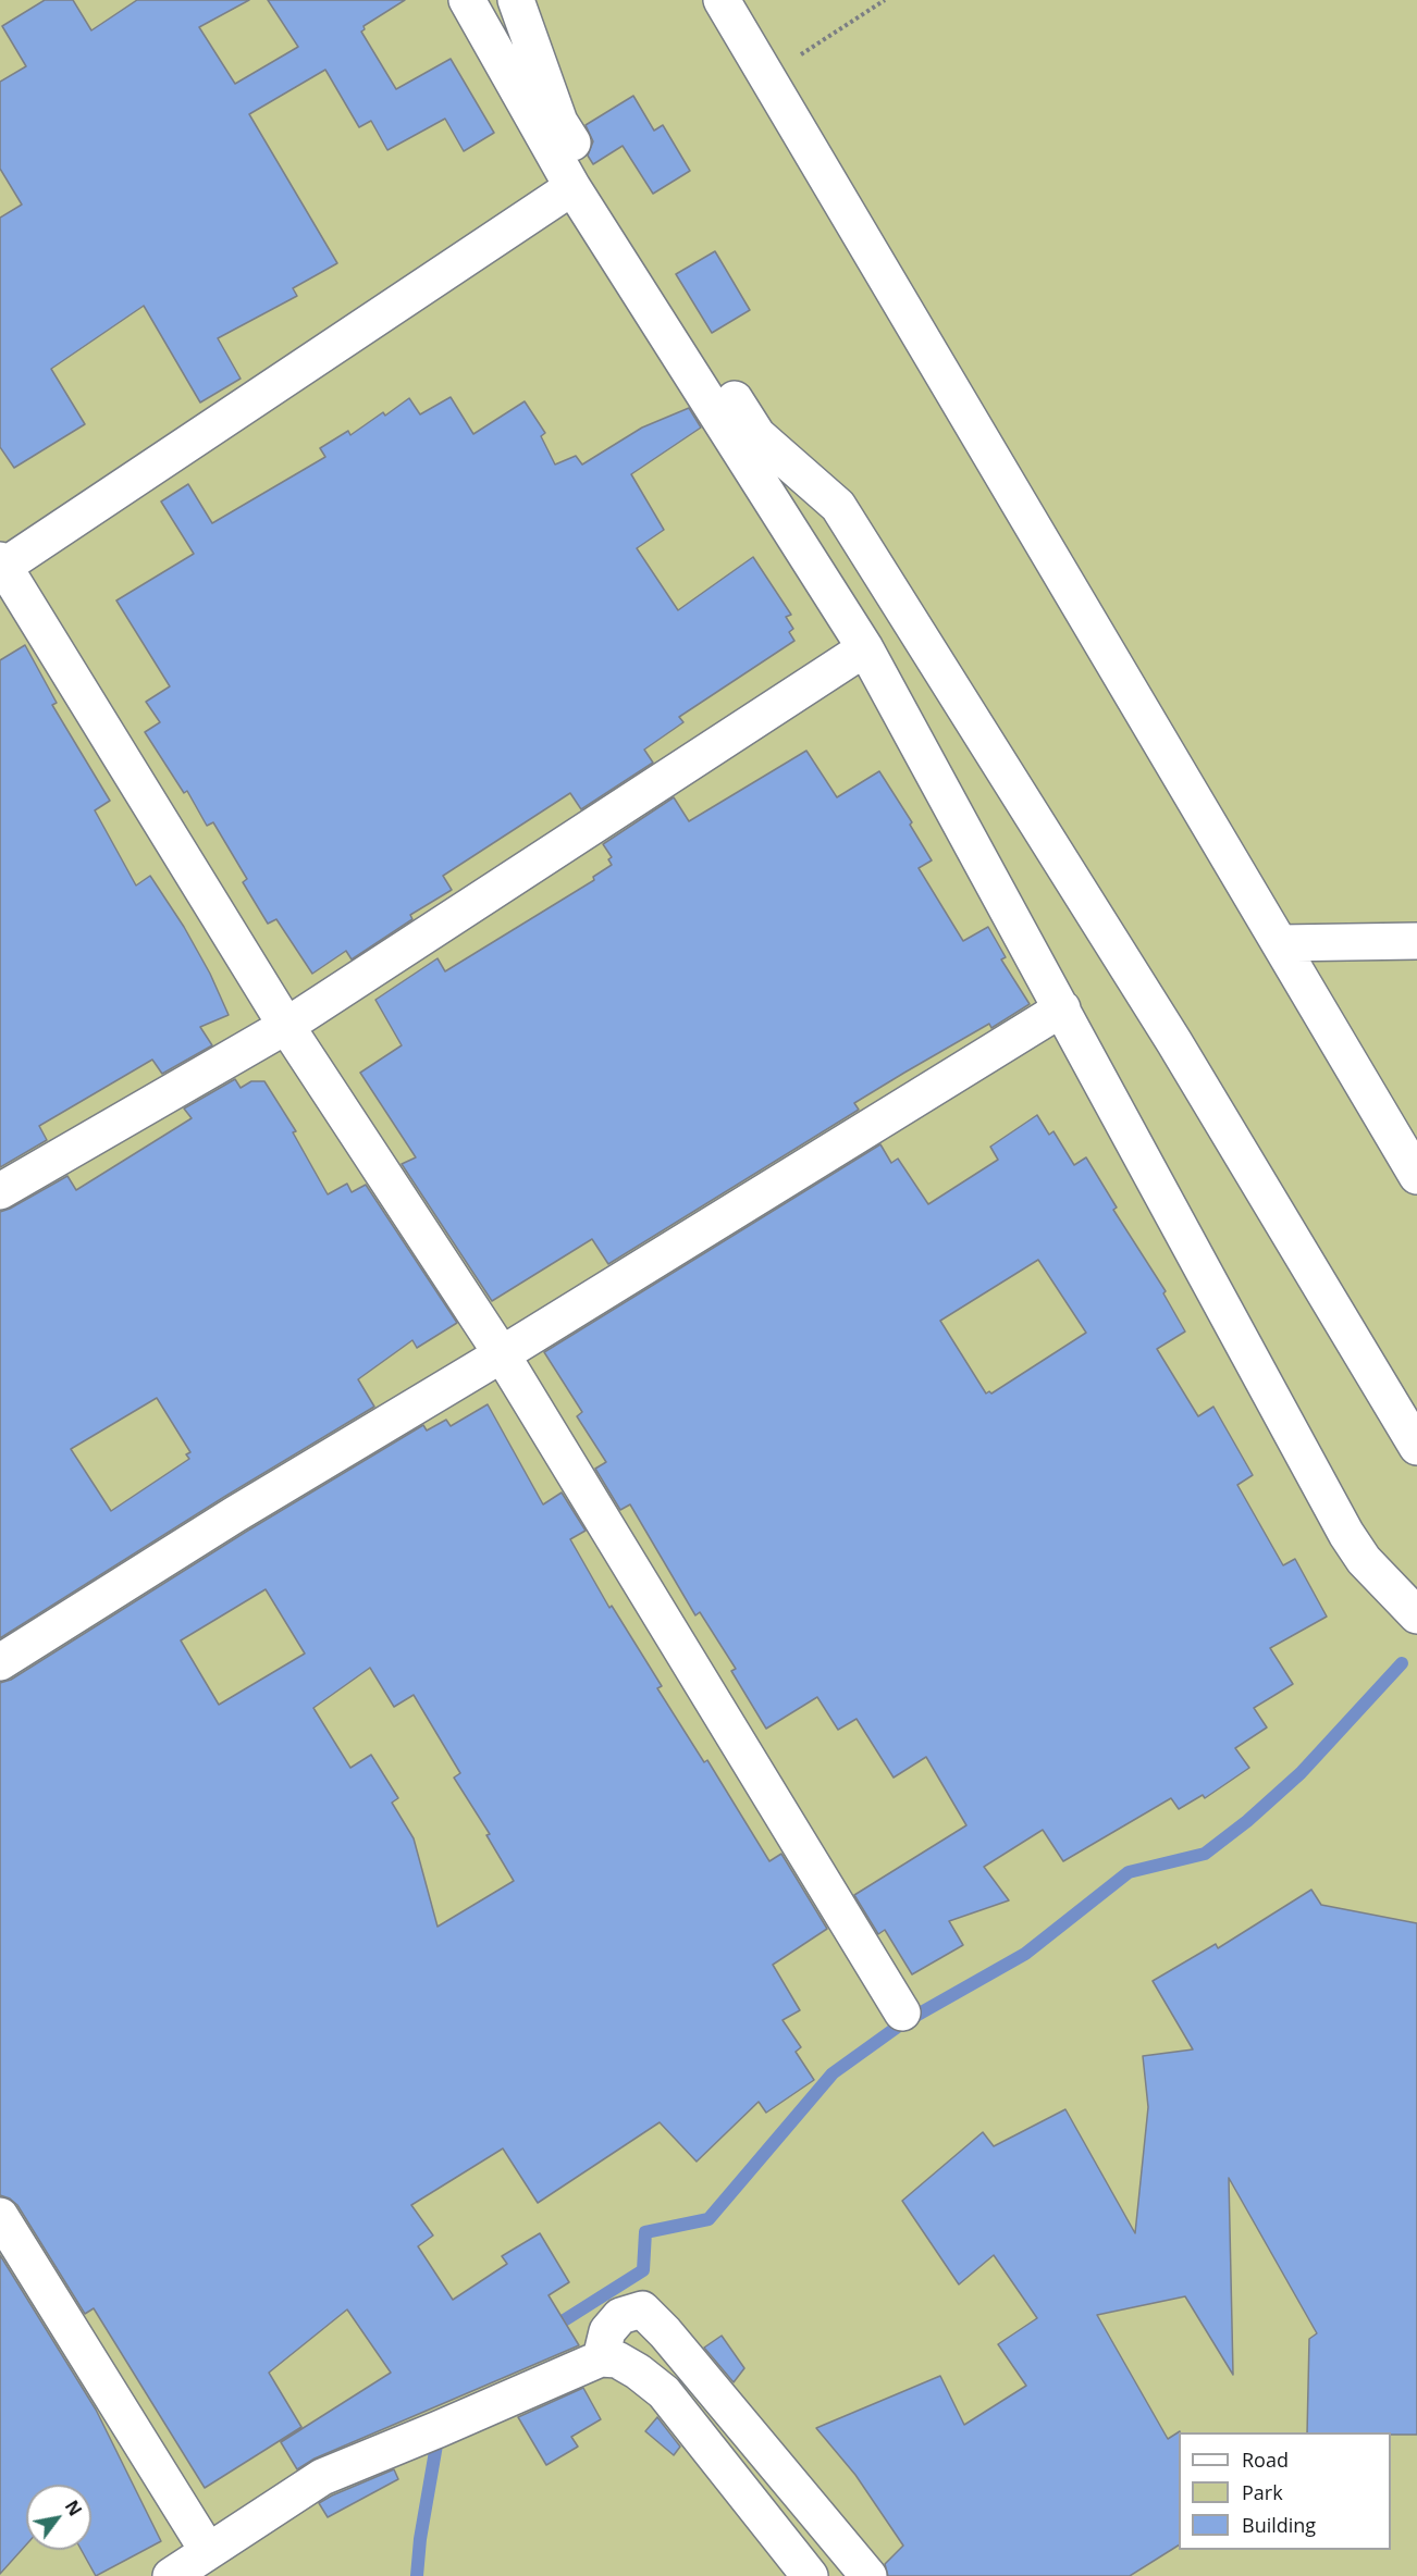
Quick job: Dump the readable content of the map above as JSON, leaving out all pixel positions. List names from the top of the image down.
{
  "legend": ["Road", "Park", "Building"],
  "north": "top right"
}
